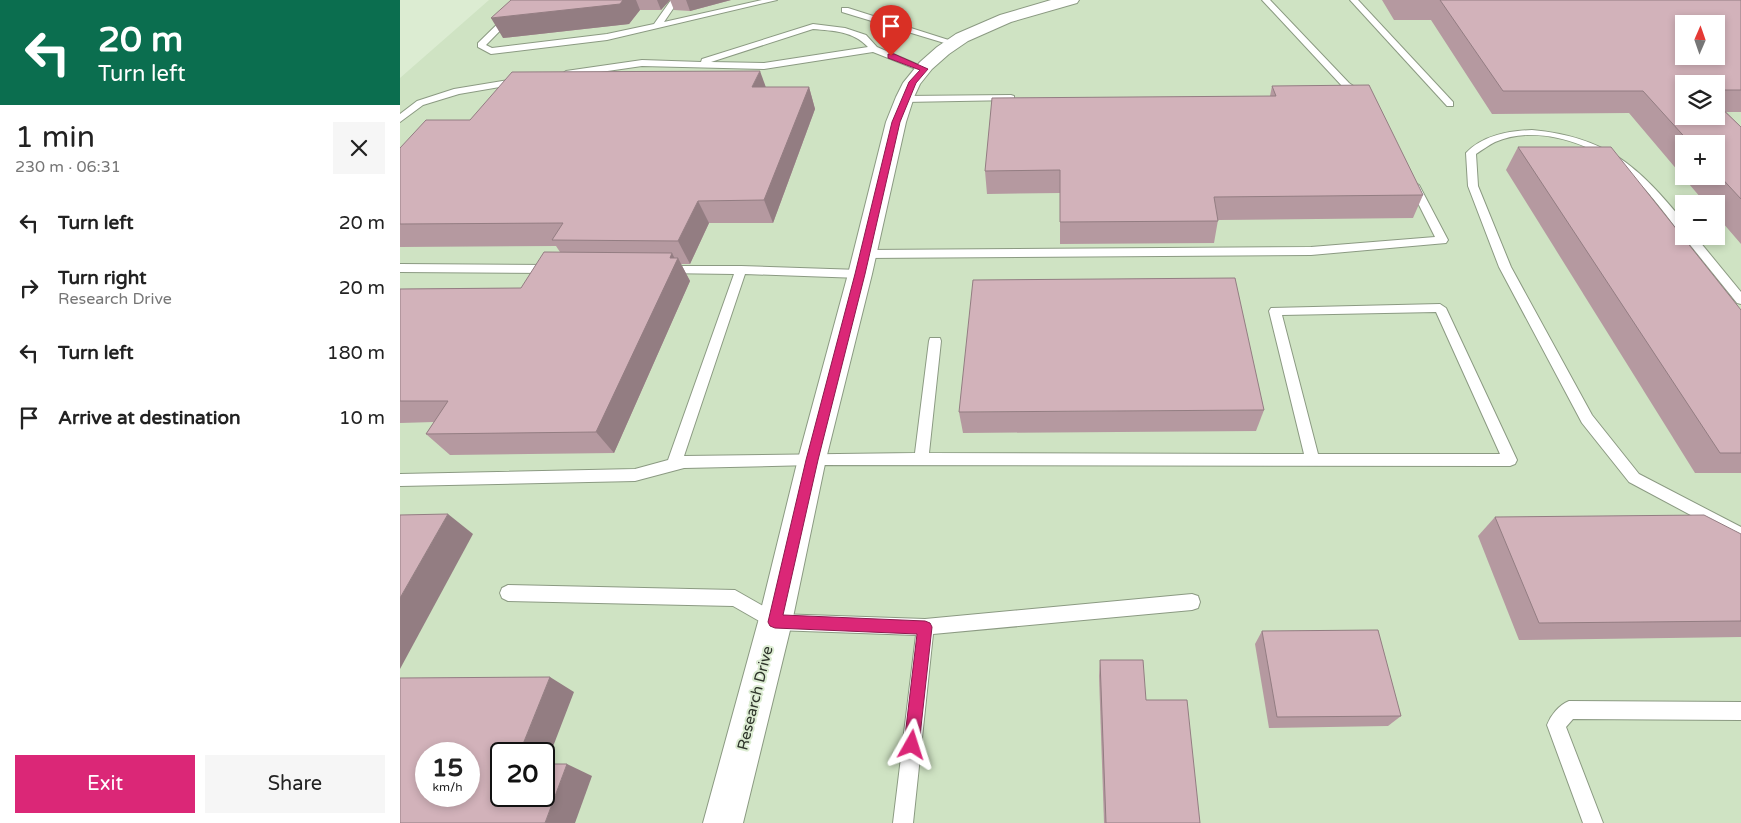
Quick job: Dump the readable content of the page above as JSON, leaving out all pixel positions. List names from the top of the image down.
{
  "streets": {
    "street": ["Research Drive"]
  },
  "north": "top",
  "page": {
    "turn": ["20 m", "Turn left"],
    "map_buttons": ["+", "−"],
    "heading": ["1 min", "230 m · 06:31"],
    "list": [
      {
        "name": "Turn left",
        "value": "20 m"
      },
      {
        "name": "Turn right",
        "note": "Research Drive",
        "value": "20 m"
      },
      {
        "name": "Turn left",
        "value": "180 m"
      },
      {
        "name": "Arrive at destination",
        "value": "10 m"
      }
    ],
    "speed": "15 km/h",
    "limit": "20",
    "buttons": ["Exit", "Share"]
  }
}
